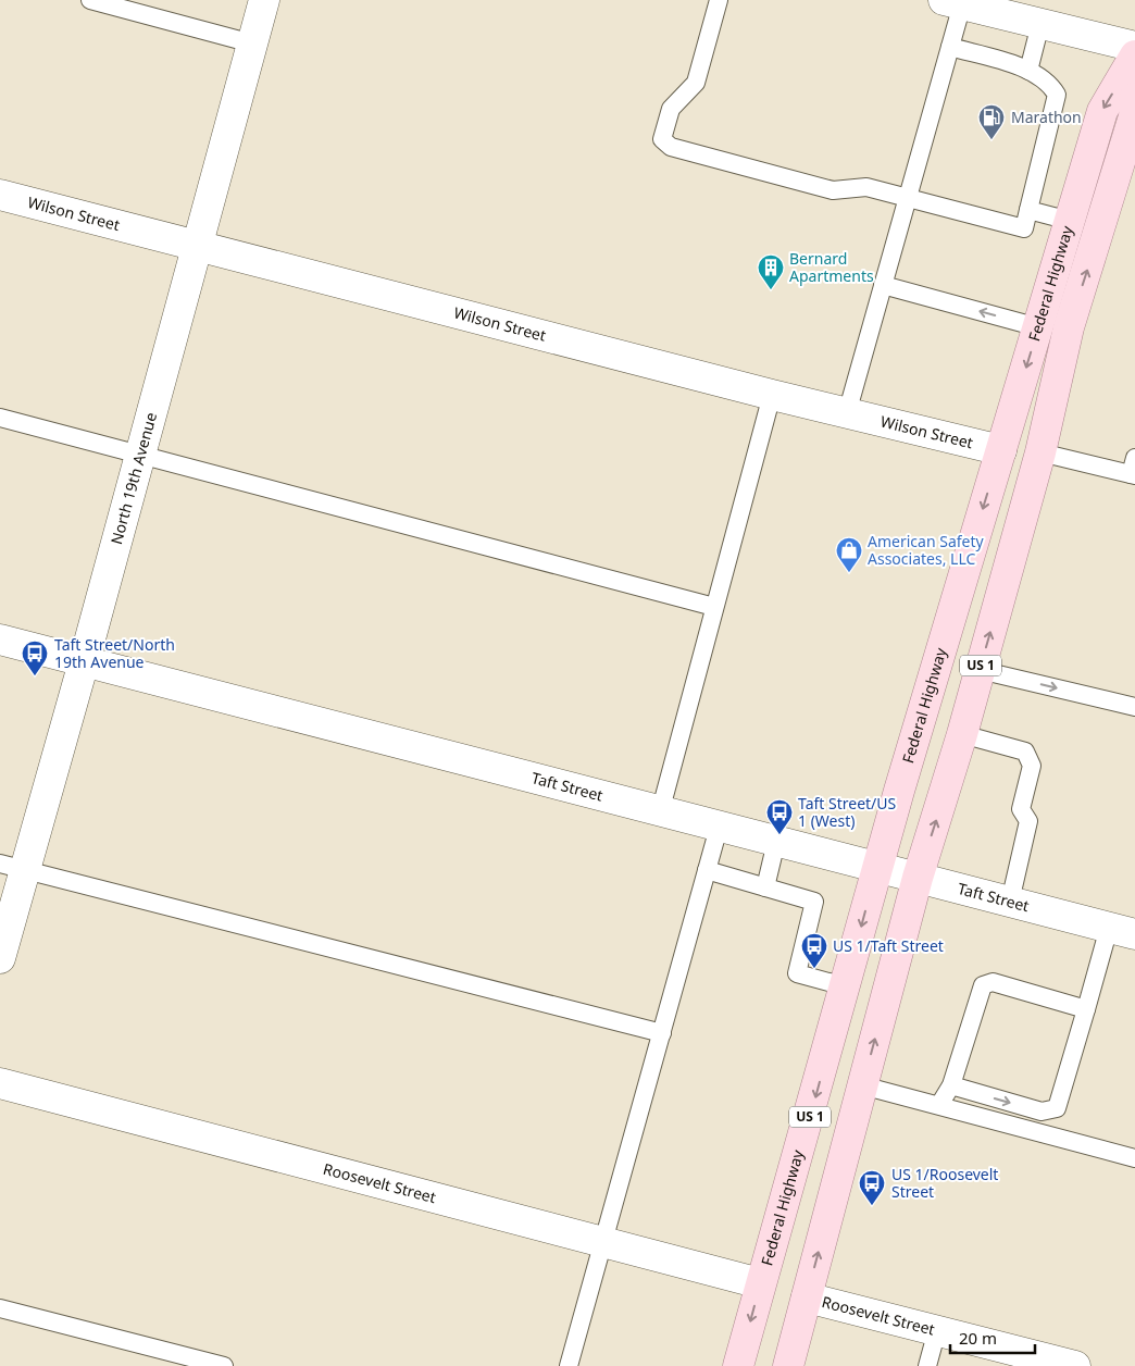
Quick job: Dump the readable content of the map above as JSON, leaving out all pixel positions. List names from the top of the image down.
{
  "streets": {
    "main road": ["Federal Highway", "US 1"],
    "street": [
      "Wilson Street",
      "North 19th Avenue",
      "Taft Street",
      "Roosevelt Street"
    ]
  },
  "crossings": [
    ["Wilson Street", "Federal Highway"],
    ["Wilson Street", "North 19th Avenue"],
    ["Federal Highway", "Taft Street"],
    ["Federal Highway", "Roosevelt Street"],
    ["North 19th Avenue", "Taft Street"]
  ],
  "places": {
    "fuel station": ["Marathon"],
    "building": ["Bernard Apartments"],
    "shop": ["American Safety Associates, LLC"],
    "bus stop": [
      "Taft Street/North 19th Avenue",
      "Taft Street/US 1 (West)",
      "US 1/Taft Street",
      "US 1/Roosevelt Street"
    ]
  },
  "scale_bar": "20 m"
}
